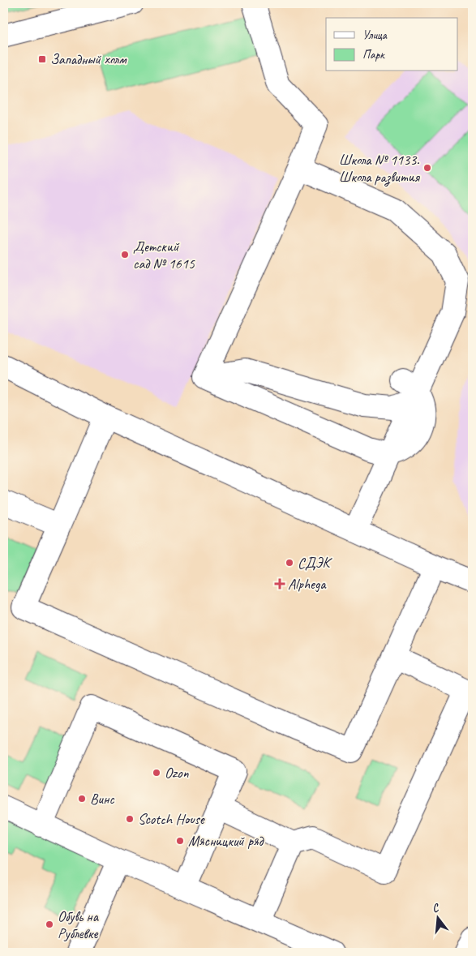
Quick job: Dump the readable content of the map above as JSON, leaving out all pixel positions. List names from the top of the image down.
{
  "places": {
    "transit": ["Западный холм"],
    "other": [
      "Школа № 1133. Школа развития",
      "Детский сад № 1615",
      "СДЭК",
      "Ozon",
      "Винс",
      "Scotch House",
      "Мясницкий ряд",
      "Обувь на Рублевке"
    ],
    "health": ["Alphega"]
  },
  "legend": ["Улица", "Парк"],
  "north": "top"
}
